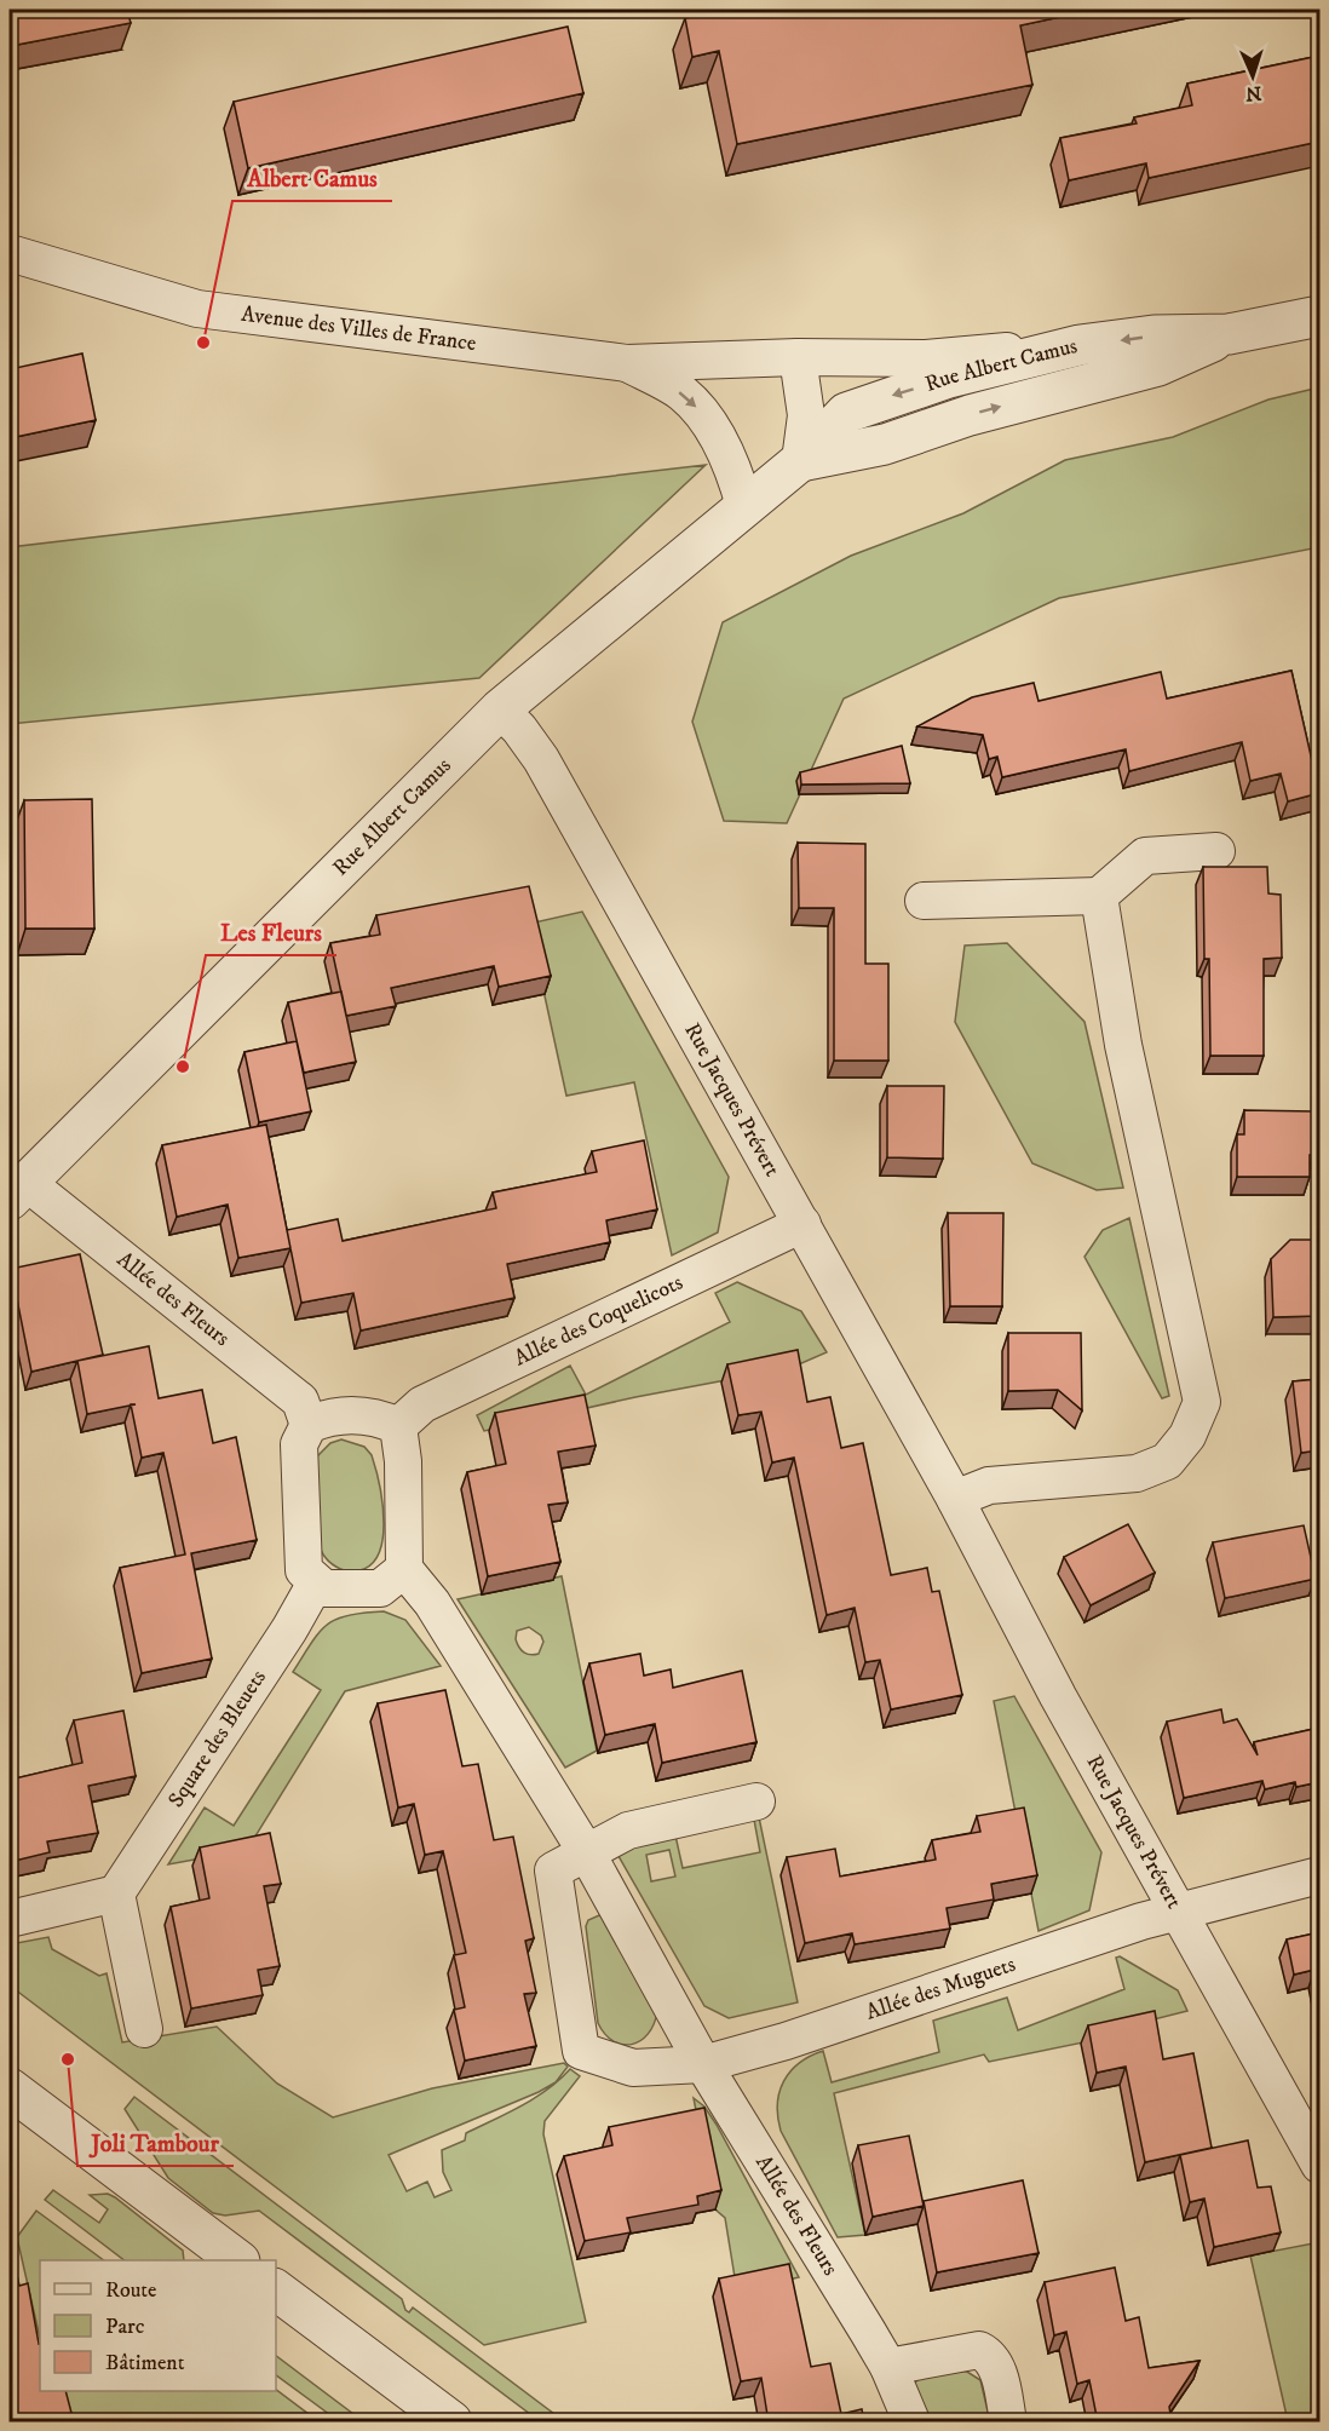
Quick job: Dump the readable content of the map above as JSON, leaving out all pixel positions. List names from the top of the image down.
{
  "streets": {
    "street": [
      "Avenue des Villes de France",
      "Rue Albert Camus",
      "Rue Jacques Prévert",
      "Allée des Fleurs",
      "Allée des Coquelicots",
      "Square des Bleuets",
      "Allée des Muguets"
    ]
  },
  "crossings": [
    ["Avenue des Villes de France", "Rue Albert Camus"],
    ["Rue Albert Camus", "Rue Jacques Prévert"],
    ["Rue Albert Camus", "Allée des Fleurs"],
    ["Rue Jacques Prévert", "Allée des Coquelicots"],
    ["Rue Jacques Prévert", "Allée des Muguets"],
    ["Allée des Fleurs", "Allée des Muguets"]
  ],
  "places": ["Albert Camus", "Les Fleurs", "Joli Tambour"],
  "legend": ["Route", "Parc", "Bâtiment"],
  "north": "bottom"
}
